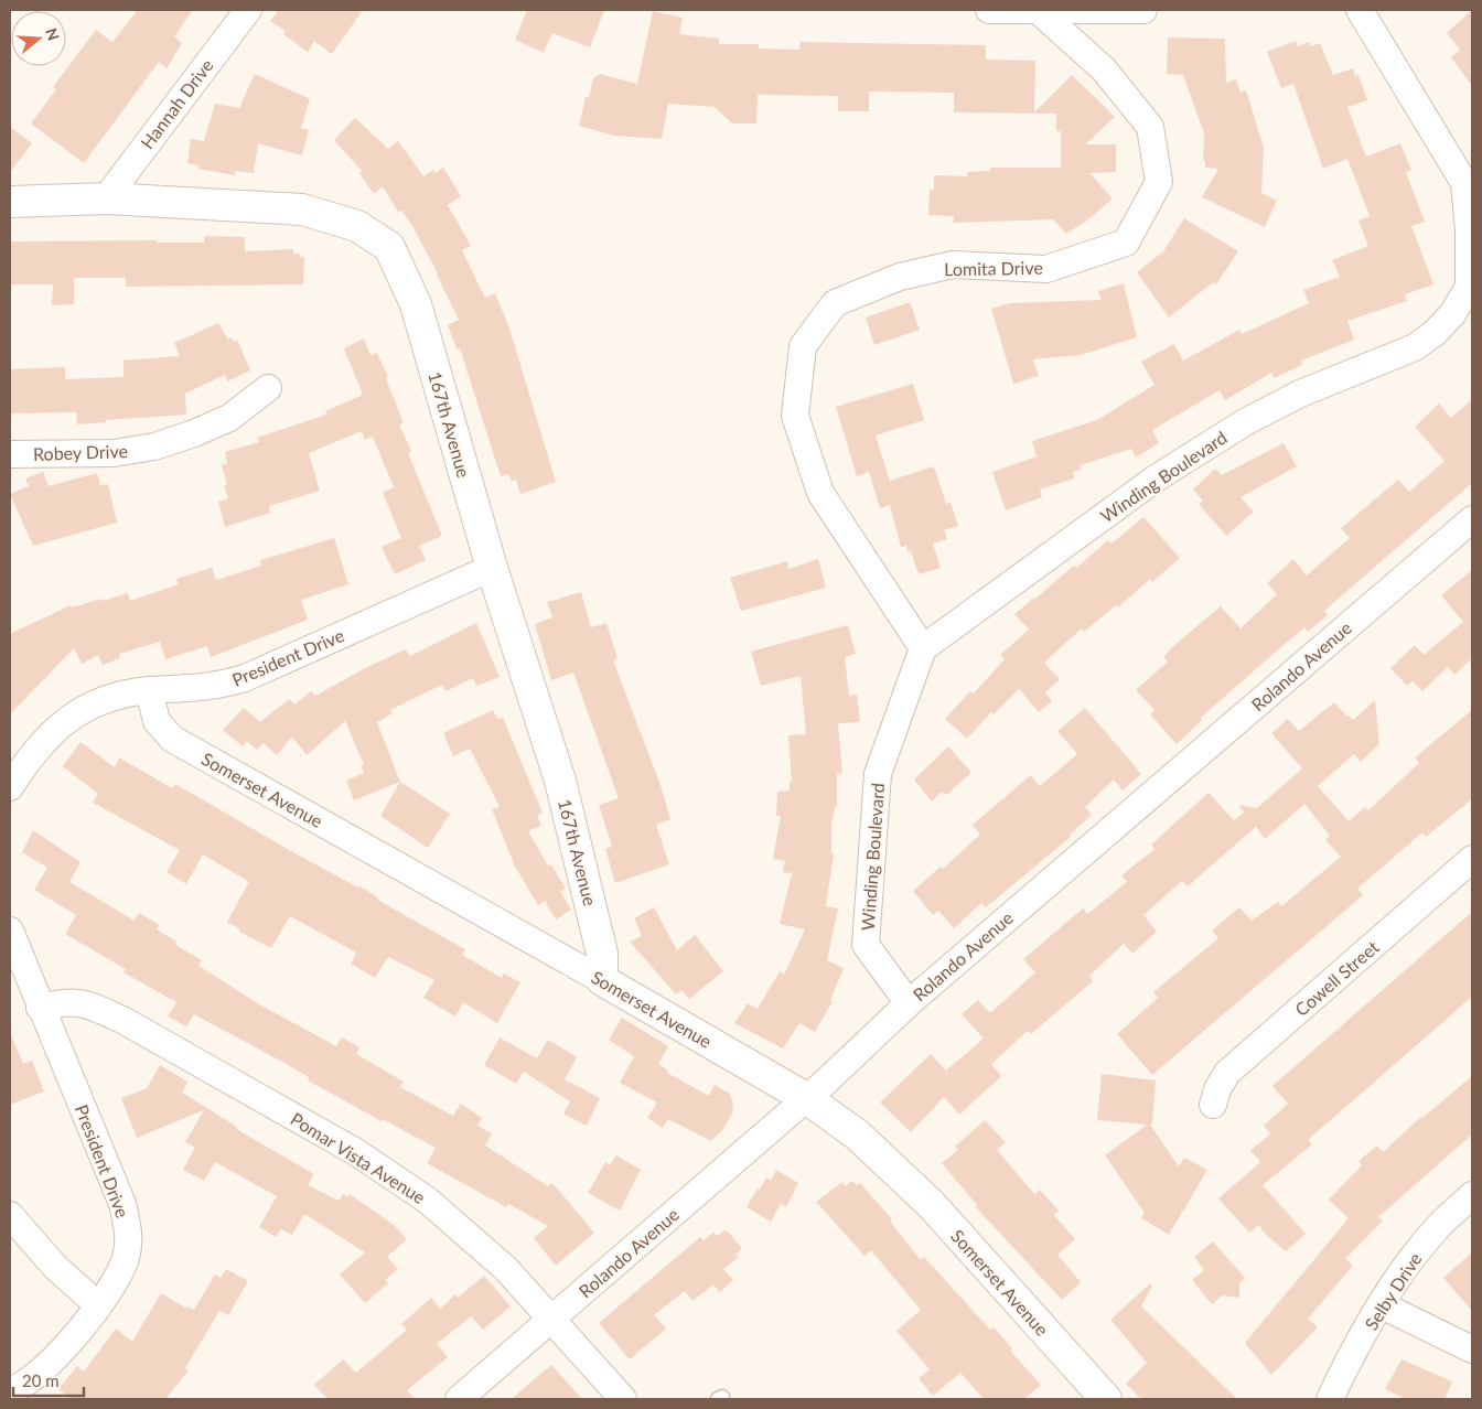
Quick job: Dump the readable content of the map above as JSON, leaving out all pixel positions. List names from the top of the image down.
{
  "streets": {
    "street": [
      "Hannah Drive",
      "Lomita Drive",
      "167th Avenue",
      "Robey Drive",
      "Winding Boulevard",
      "President Drive",
      "Rolando Avenue",
      "Somerset Avenue",
      "Cowell Street",
      "Pomar Vista Avenue",
      "Selby Drive"
    ]
  },
  "crossings": [
    ["Hannah Drive", "167th Avenue"],
    ["Lomita Drive", "Winding Boulevard"],
    ["167th Avenue", "President Drive"],
    ["167th Avenue", "Somerset Avenue"],
    ["Winding Boulevard", "Rolando Avenue"],
    ["President Drive", "Somerset Avenue"],
    ["President Drive", "Pomar Vista Avenue"],
    ["Rolando Avenue", "Somerset Avenue"],
    ["Rolando Avenue", "Pomar Vista Avenue"]
  ],
  "scale_bar": "20 m",
  "north": "right"
}
